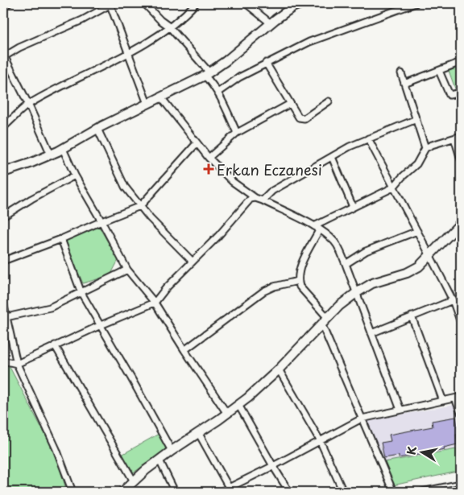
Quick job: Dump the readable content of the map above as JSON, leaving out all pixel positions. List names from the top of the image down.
{
  "places": {
    "health": ["Erkan Eczanesi"]
  },
  "north": "left"
}
